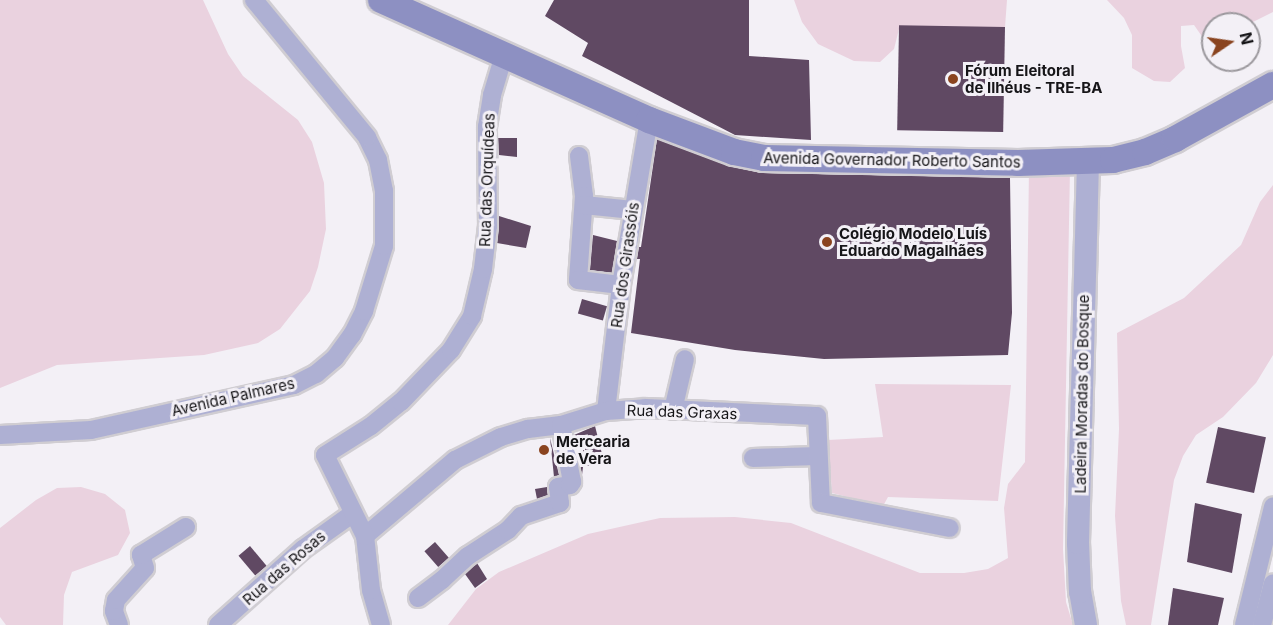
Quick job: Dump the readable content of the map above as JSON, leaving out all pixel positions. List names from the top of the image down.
{
  "streets": {
    "main road": ["Avenida Governador Roberto Santos"],
    "street": [
      "Rua das Orquídeas",
      "Rua dos Girassóis",
      "Ladeira Moradas do Bosque",
      "Avenida Palmares",
      "Rua das Graxas",
      "Rua das Rosas"
    ]
  },
  "crossings": [
    ["Avenida Governador Roberto Santos", "Rua das Orquídeas"],
    ["Avenida Governador Roberto Santos", "Rua dos Girassóis"],
    ["Avenida Governador Roberto Santos", "Ladeira Moradas do Bosque"],
    ["Rua das Orquídeas", "Rua das Rosas"],
    ["Rua dos Girassóis", "Rua das Graxas"]
  ],
  "places": ["Fórum Eleitoral de Ilhéus - TRE-BA", "Colégio Modelo Luís Eduardo Magalhães", "Mercearia de Vera"],
  "north": "right"
}
